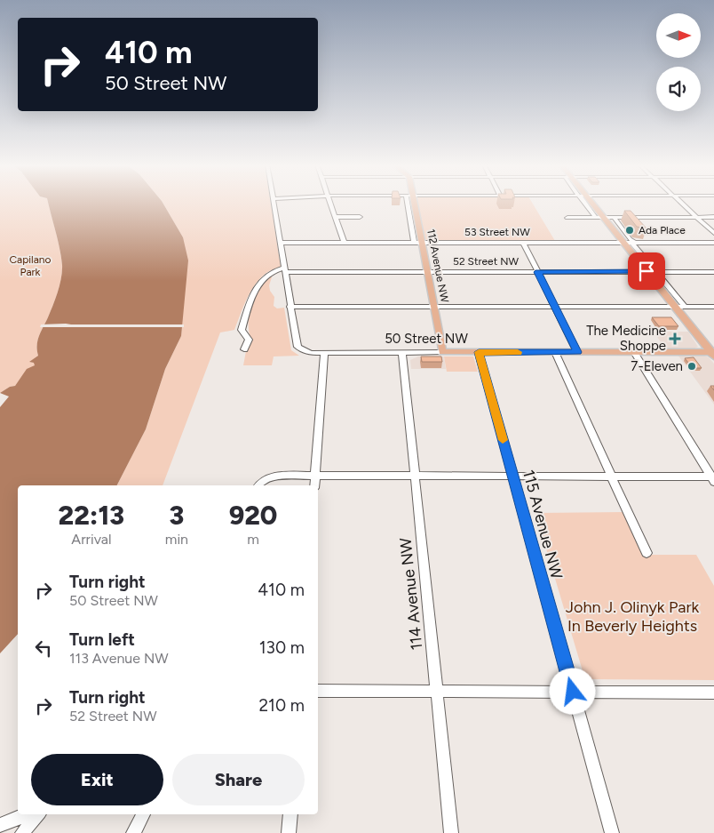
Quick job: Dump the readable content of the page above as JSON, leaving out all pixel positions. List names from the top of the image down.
{
  "streets": {
    "main road": ["112 Avenue NW", "50 Street NW"],
    "street": [
      "53 Street NW",
      "52 Street NW",
      "115 Avenue NW",
      "114 Avenue NW"
    ]
  },
  "crossings": [
    ["53 Street NW", "112 Avenue NW"],
    ["52 Street NW", "112 Avenue NW"],
    ["112 Avenue NW", "50 Street NW"],
    ["50 Street NW", "115 Avenue NW"],
    ["50 Street NW", "114 Avenue NW"]
  ],
  "parks": ["Capilano Park", "John J. Olinyk Park In Beverly Heights"],
  "places": {
    "other": ["Ada Place", "7-Eleven"],
    "health": ["The Medicine Shoppe"]
  },
  "north": "right",
  "page": {
    "turn": ["410 m", "50 Street NW"],
    "eta": [
      "22:13",
      "Arrival",
      "3",
      "min",
      "920",
      "m"
    ],
    "list": [
      {
        "name": "Turn right",
        "note": "50 Street NW",
        "value": "410 m"
      },
      {
        "name": "Turn left",
        "note": "113 Avenue NW",
        "value": "130 m"
      },
      {
        "name": "Turn right",
        "note": "52 Street NW",
        "value": "210 m"
      }
    ],
    "buttons": ["Exit", "Share"]
  }
}
